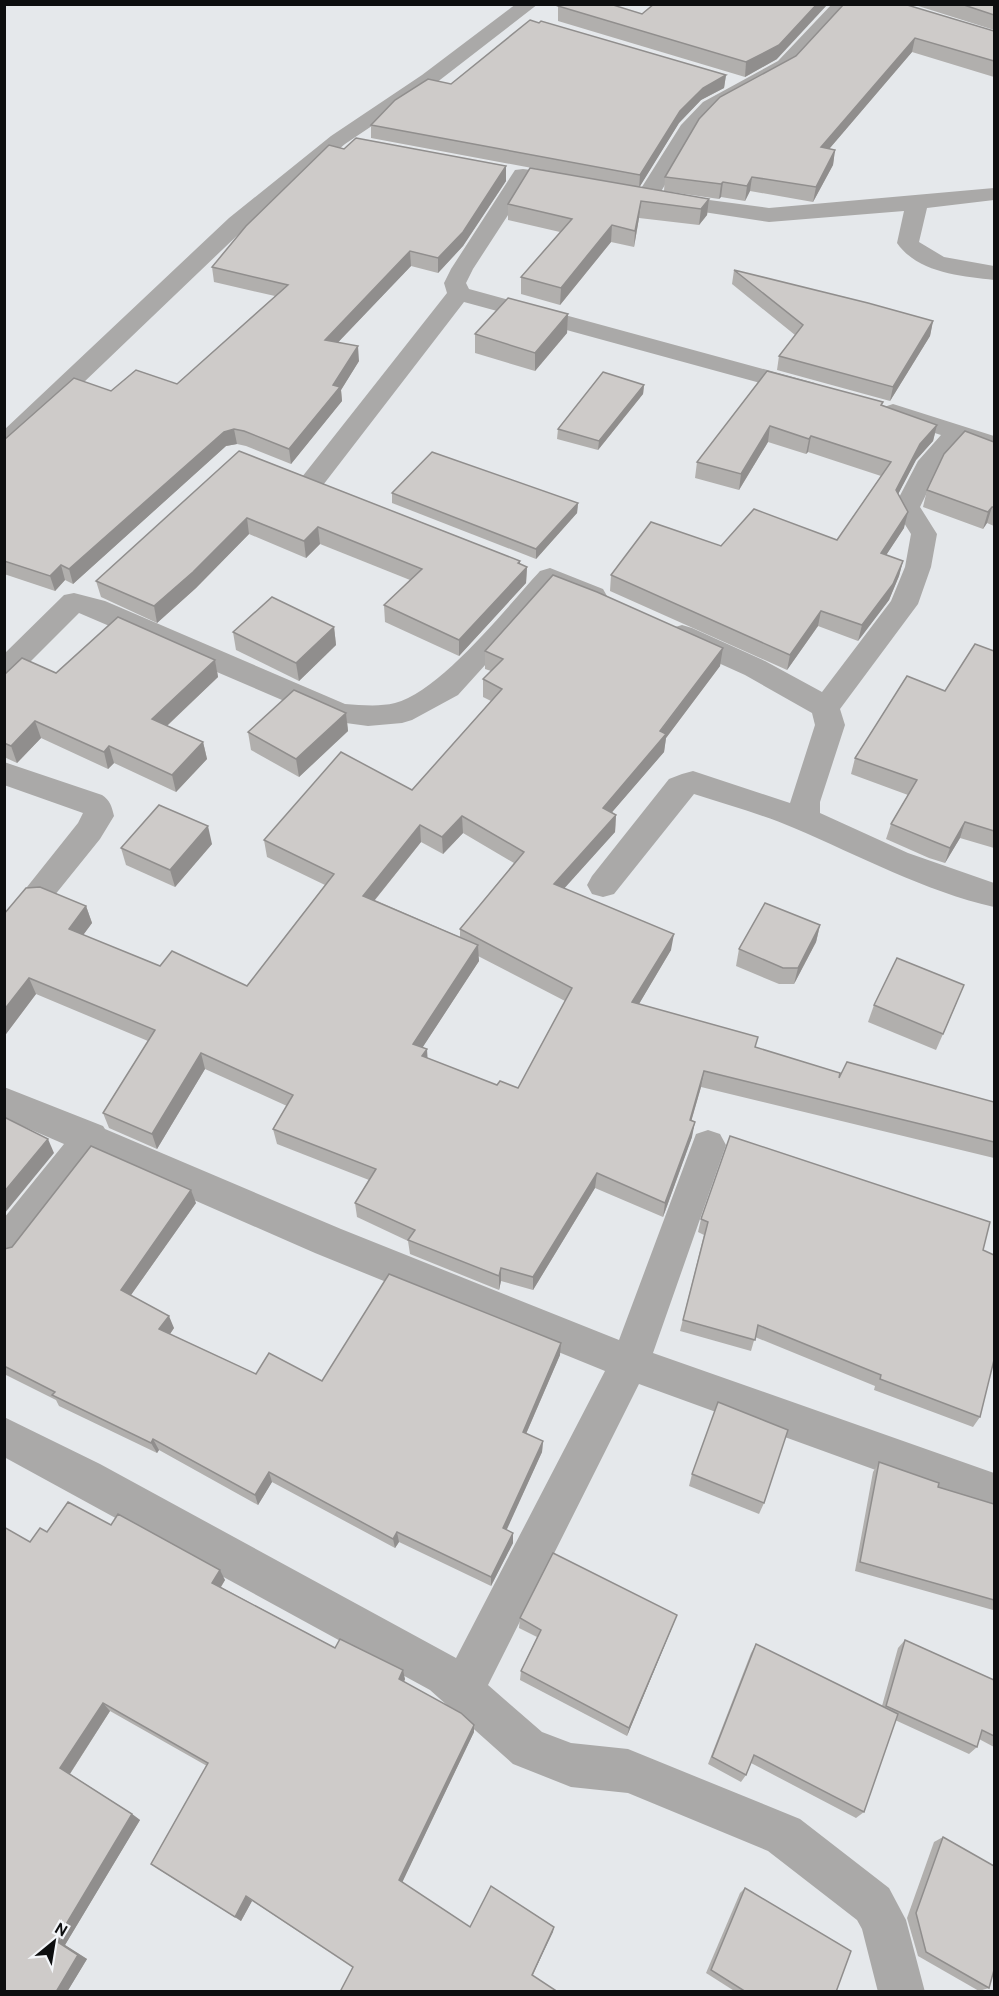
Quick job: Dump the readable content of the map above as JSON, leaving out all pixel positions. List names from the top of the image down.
{
  "north": "top right"
}
